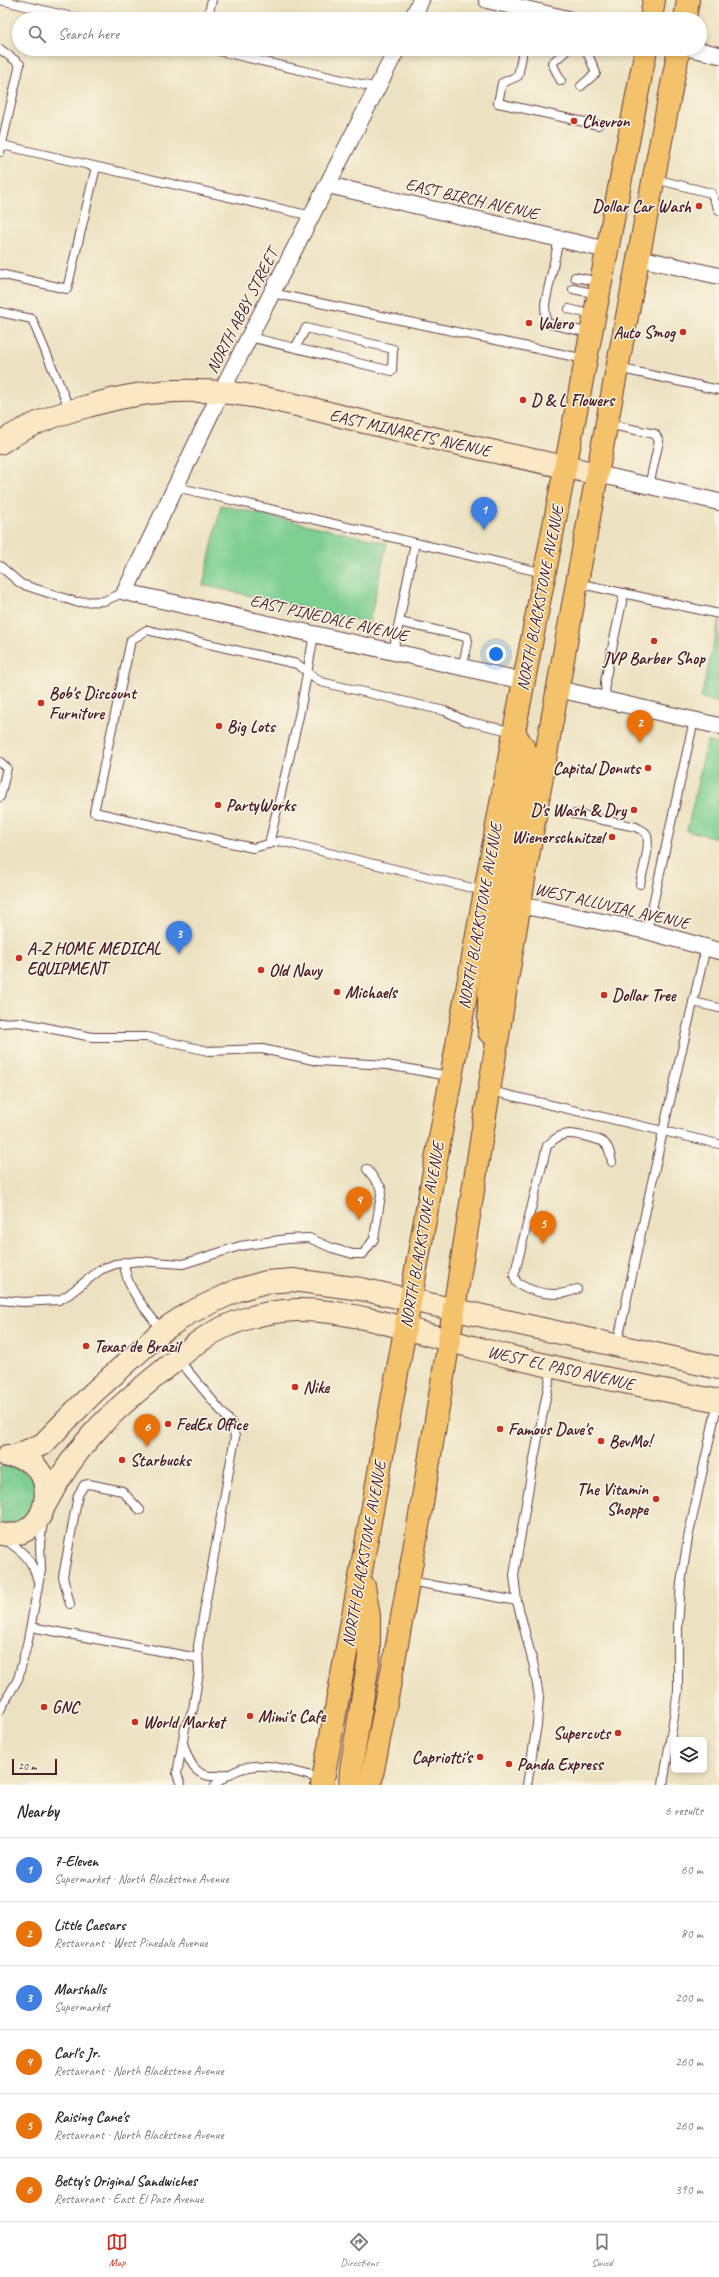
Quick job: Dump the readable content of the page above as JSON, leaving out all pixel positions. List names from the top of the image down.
{
  "streets": {
    "main road": ["NORTH BLACKSTONE AVENUE"],
    "street": [
      "EAST BIRCH AVENUE",
      "NORTH ABBY STREET",
      "EAST MINARETS AVENUE",
      "EAST PINEDALE AVENUE",
      "WEST ALLUVIAL AVENUE",
      "WEST EL PASO AVENUE"
    ]
  },
  "crossings": [
    ["EAST BIRCH AVENUE", "NORTH ABBY STREET"],
    ["EAST BIRCH AVENUE", "NORTH BLACKSTONE AVENUE"],
    ["NORTH ABBY STREET", "EAST MINARETS AVENUE"],
    ["NORTH ABBY STREET", "EAST PINEDALE AVENUE"],
    ["EAST MINARETS AVENUE", "NORTH BLACKSTONE AVENUE"],
    ["NORTH BLACKSTONE AVENUE", "EAST PINEDALE AVENUE"],
    ["NORTH BLACKSTONE AVENUE", "WEST ALLUVIAL AVENUE"],
    ["NORTH BLACKSTONE AVENUE", "WEST EL PASO AVENUE"]
  ],
  "places": [
    "Chevron",
    "Dollar Car Wash",
    "Valero",
    "Auto Smog",
    "D & L Flowers",
    "JVP Barber Shop",
    "Bob's Discount Furniture",
    "Big Lots",
    "Capital Donuts",
    "PartyWorks",
    "D's Wash & Dry",
    "Wienerschnitzel",
    "A-Z HOME MEDICAL EQUIPMENT",
    "Old Navy",
    "Michaels",
    "Dollar Tree",
    "Texas de Brazil",
    "Nike",
    "FedEx Office",
    "Famous Dave's",
    "BevMo!",
    "Starbucks",
    "The Vitamin Shoppe",
    "GNC",
    "Mimi's Cafe",
    "World Market",
    "Supercuts",
    "Capriotti's",
    "Panda Express"
  ],
  "scale_bar": "20 m",
  "page": {
    "search": "Search here",
    "pins": [
      "1",
      "2",
      "3",
      "4",
      "5",
      "6"
    ],
    "scale": "20 m",
    "heading": ["Nearby", "6 results"],
    "list": [
      {
        "mark": "1",
        "name": "7-Eleven",
        "note": "Supermarket · North Blackstone Avenue",
        "value": "60 m"
      },
      {
        "mark": "2",
        "name": "Little Caesars",
        "note": "Restaurant · West Pinedale Avenue",
        "value": "80 m"
      },
      {
        "mark": "3",
        "name": "Marshalls",
        "note": "Supermarket",
        "value": "200 m"
      },
      {
        "mark": "4",
        "name": "Carl's Jr.",
        "note": "Restaurant · North Blackstone Avenue",
        "value": "260 m"
      },
      {
        "mark": "5",
        "name": "Raising Cane's",
        "note": "Restaurant · North Blackstone Avenue",
        "value": "260 m"
      },
      {
        "mark": "6",
        "name": "Betty's Original Sandwiches",
        "note": "Restaurant · East El Paso Avenue",
        "value": "390 m"
      }
    ],
    "nav": ["Map", "Directions", "Saved"]
  }
}
